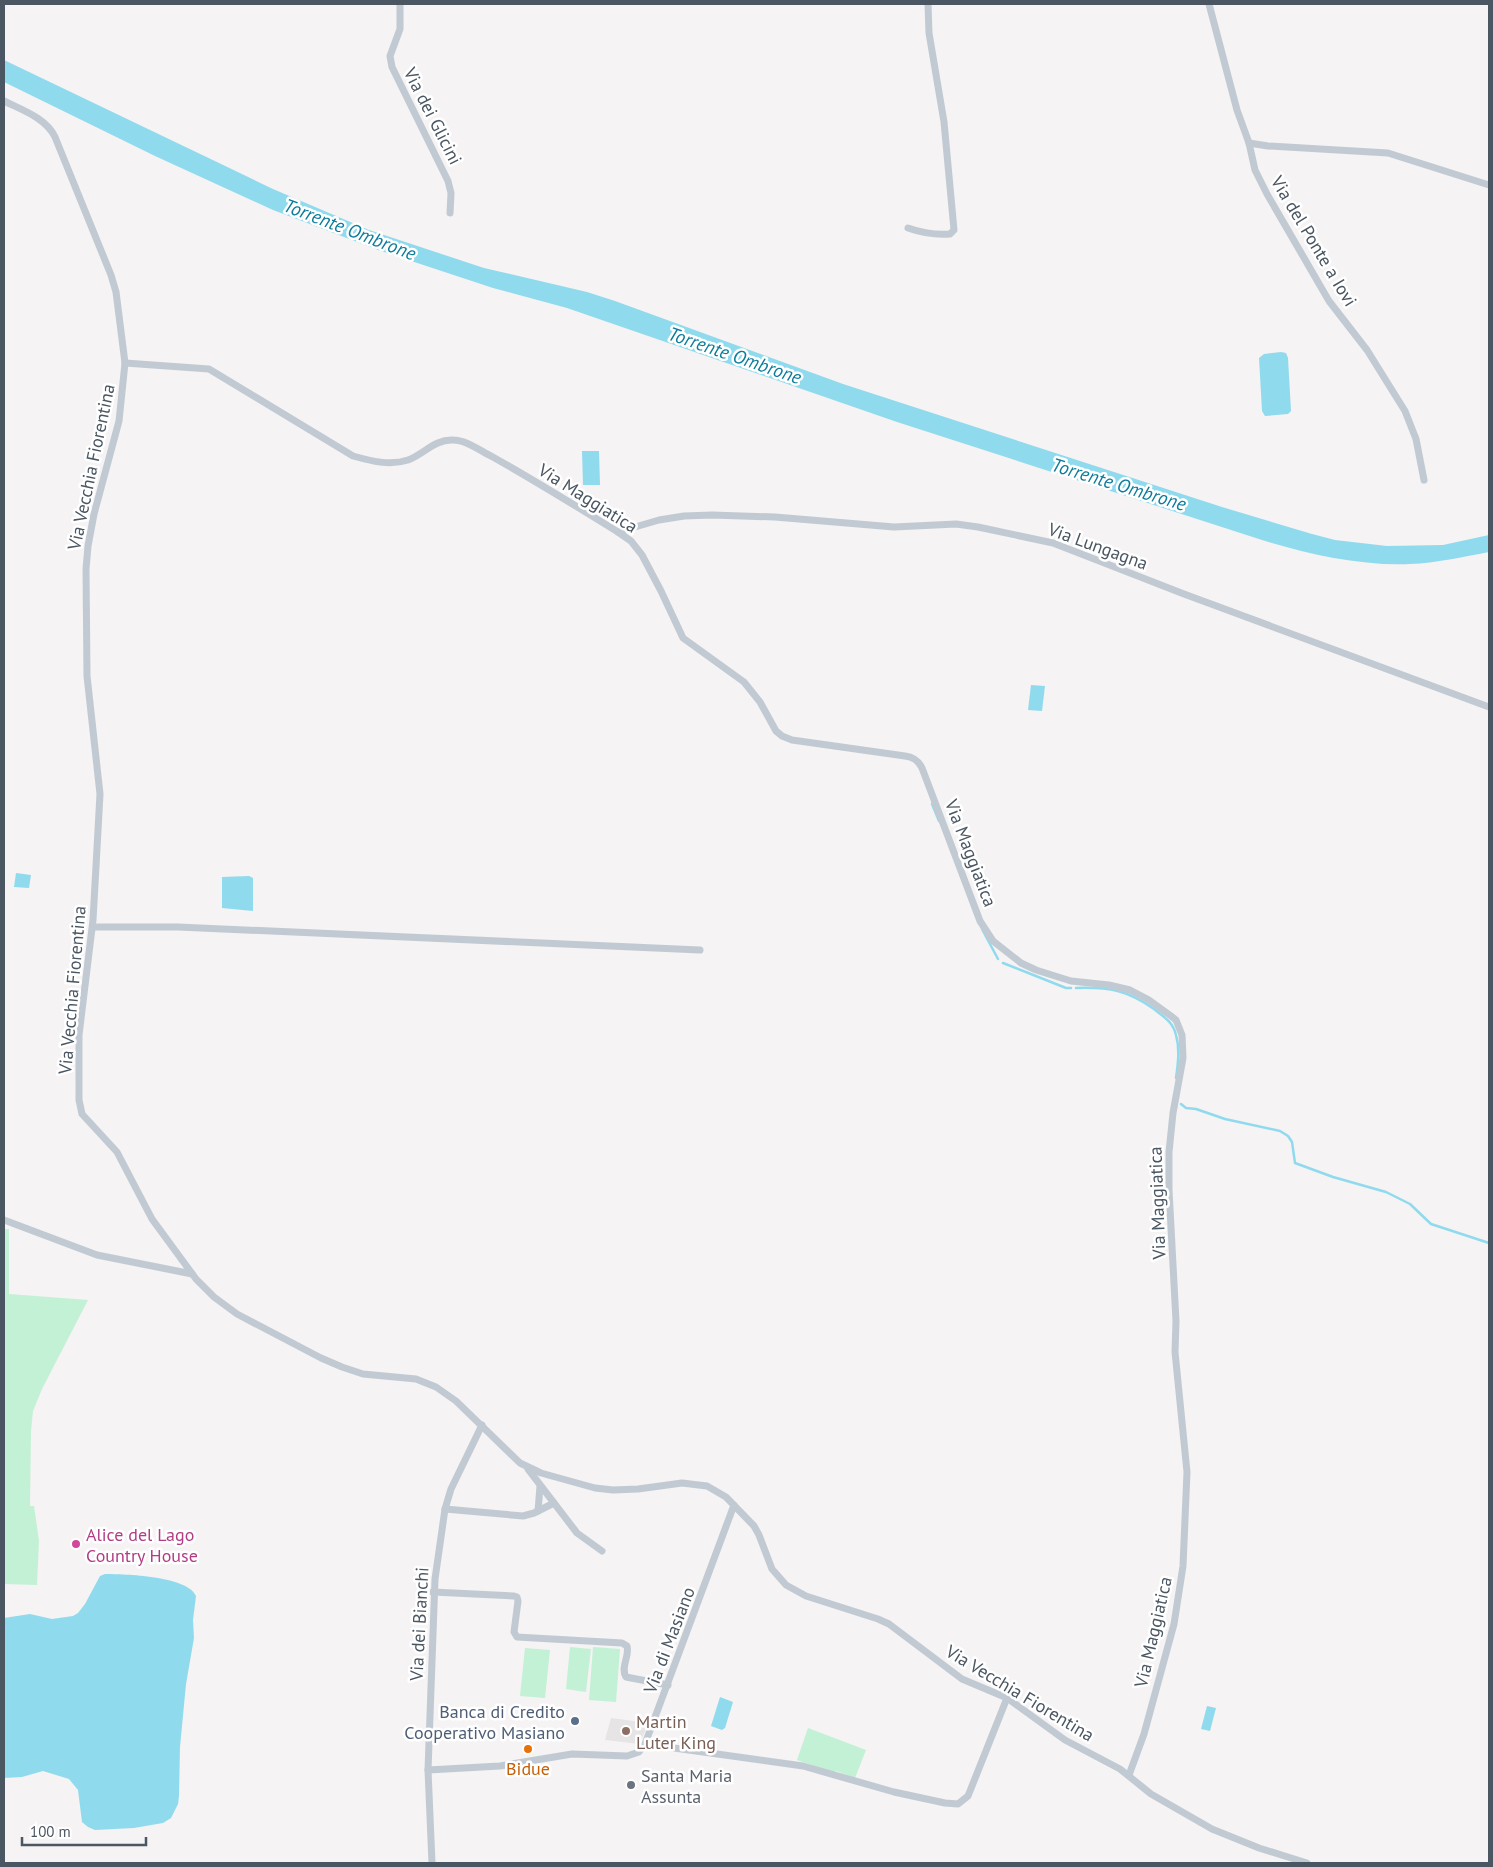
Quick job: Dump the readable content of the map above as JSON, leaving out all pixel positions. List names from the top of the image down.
{
  "streets": {
    "street": [
      "Via dei Glicini",
      "Via del Ponte a Iovi",
      "Via Vecchia Fiorentina",
      "Via Maggiatica",
      "Via Lungagna",
      "Via dei Bianchi",
      "Via di Masiano"
    ]
  },
  "crossings": [
    ["Via Vecchia Fiorentina", "Via Maggiatica"],
    ["Via Vecchia Fiorentina", "Via dei Bianchi"],
    ["Via Vecchia Fiorentina", "Via di Masiano"],
    ["Via Maggiatica", "Via Lungagna"]
  ],
  "water": ["Torrente Ombrone"],
  "places": [
    "Alice del Lago Country House",
    "Banca di Credito Cooperativo Masiano",
    "Martin Luter King",
    "Bidue",
    "Santa Maria Assunta"
  ],
  "scale_bar": "100 m"
}
